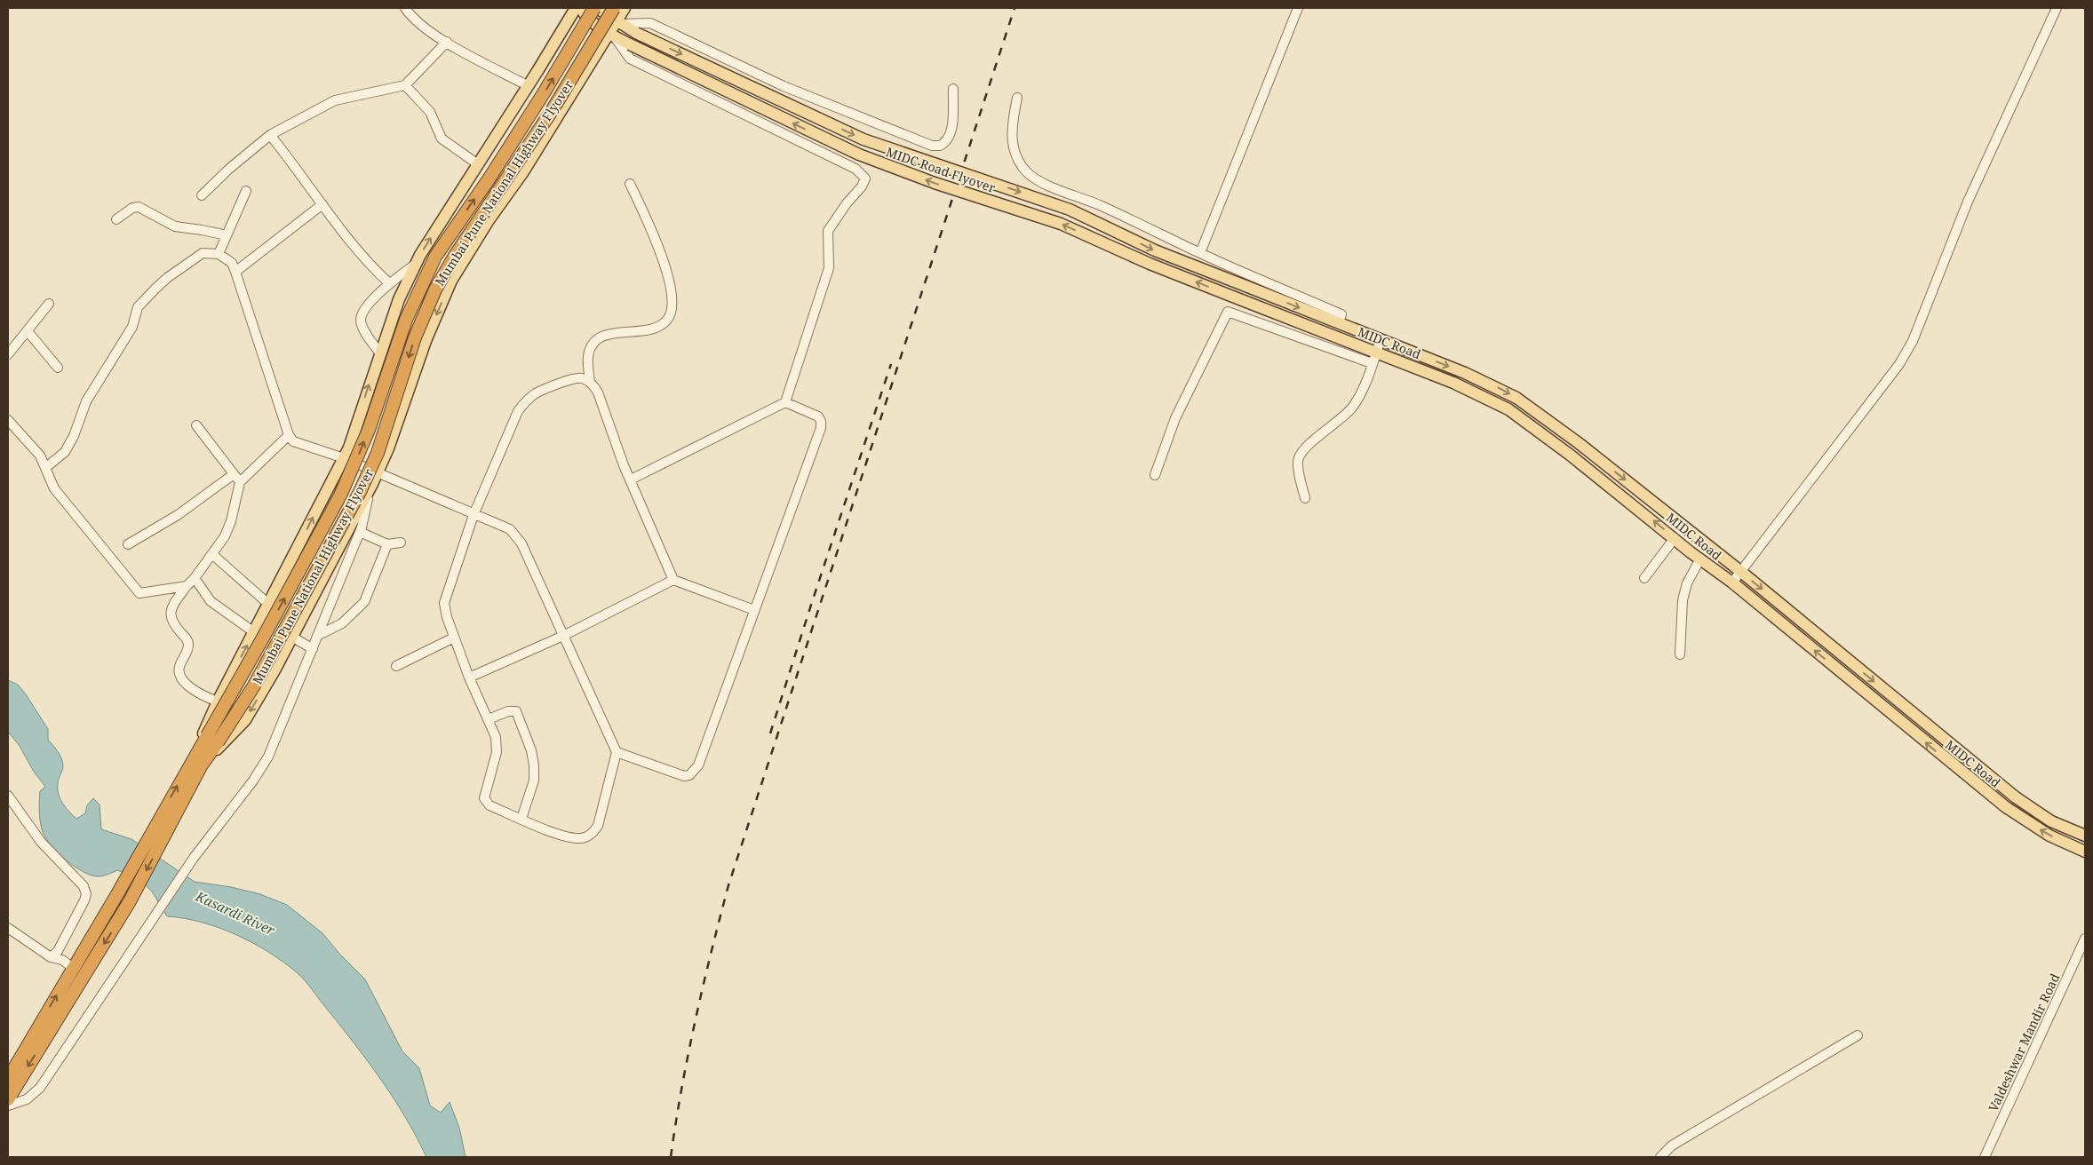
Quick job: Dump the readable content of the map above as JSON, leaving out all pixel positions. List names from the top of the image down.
{
  "streets": {
    "highway": ["Mumbai Pune National Highway Flyover"],
    "main road": ["MIDC Road Flyover", "MIDC Road"],
    "street": ["Valdeshwar Mandir Road"]
  },
  "crossings": [
    ["MIDC Road Flyover", "Mumbai Pune National Highway Flyover"],
    ["MIDC Road Flyover", "MIDC Road"]
  ],
  "water": ["Kasardi River"]
}
